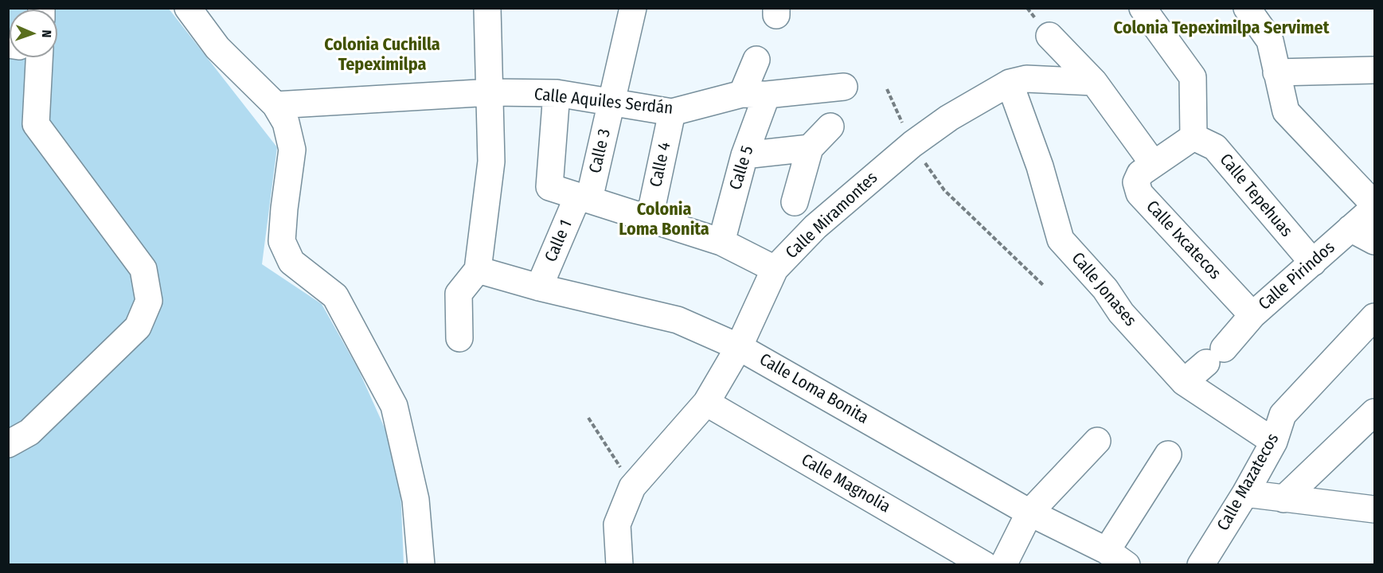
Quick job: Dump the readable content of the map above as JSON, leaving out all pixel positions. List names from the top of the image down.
{
  "streets": {
    "street": [
      "Calle Aquiles Serdán",
      "Calle 3",
      "Calle 4",
      "Calle 5",
      "Calle Tepehuas",
      "Calle Miramontes",
      "Calle Ixcatecos",
      "Calle 1",
      "Calle Pirindos",
      "Calle Jonases",
      "Calle Loma Bonita",
      "Calle Mazatecos",
      "Calle Magnolia"
    ]
  },
  "crossings": [
    ["Calle Aquiles Serdán", "Calle 3"],
    ["Calle Aquiles Serdán", "Calle 4"],
    ["Calle Aquiles Serdán", "Calle 5"],
    ["Calle 3", "Calle 1"],
    ["Calle Tepehuas", "Calle Ixcatecos"],
    ["Calle Tepehuas", "Calle Pirindos"],
    ["Calle Miramontes", "Calle Jonases"],
    ["Calle Miramontes", "Calle Loma Bonita"],
    ["Calle Miramontes", "Calle Magnolia"],
    ["Calle Ixcatecos", "Calle Pirindos"],
    ["Calle 1", "Calle Loma Bonita"],
    ["Calle Pirindos", "Calle Jonases"],
    ["Calle Jonases", "Calle Mazatecos"]
  ],
  "districts": ["Colonia Tepeximilpa Servimet", "Colonia Cuchilla Tepeximilpa", "Colonia Loma Bonita"],
  "north": "right"
}
